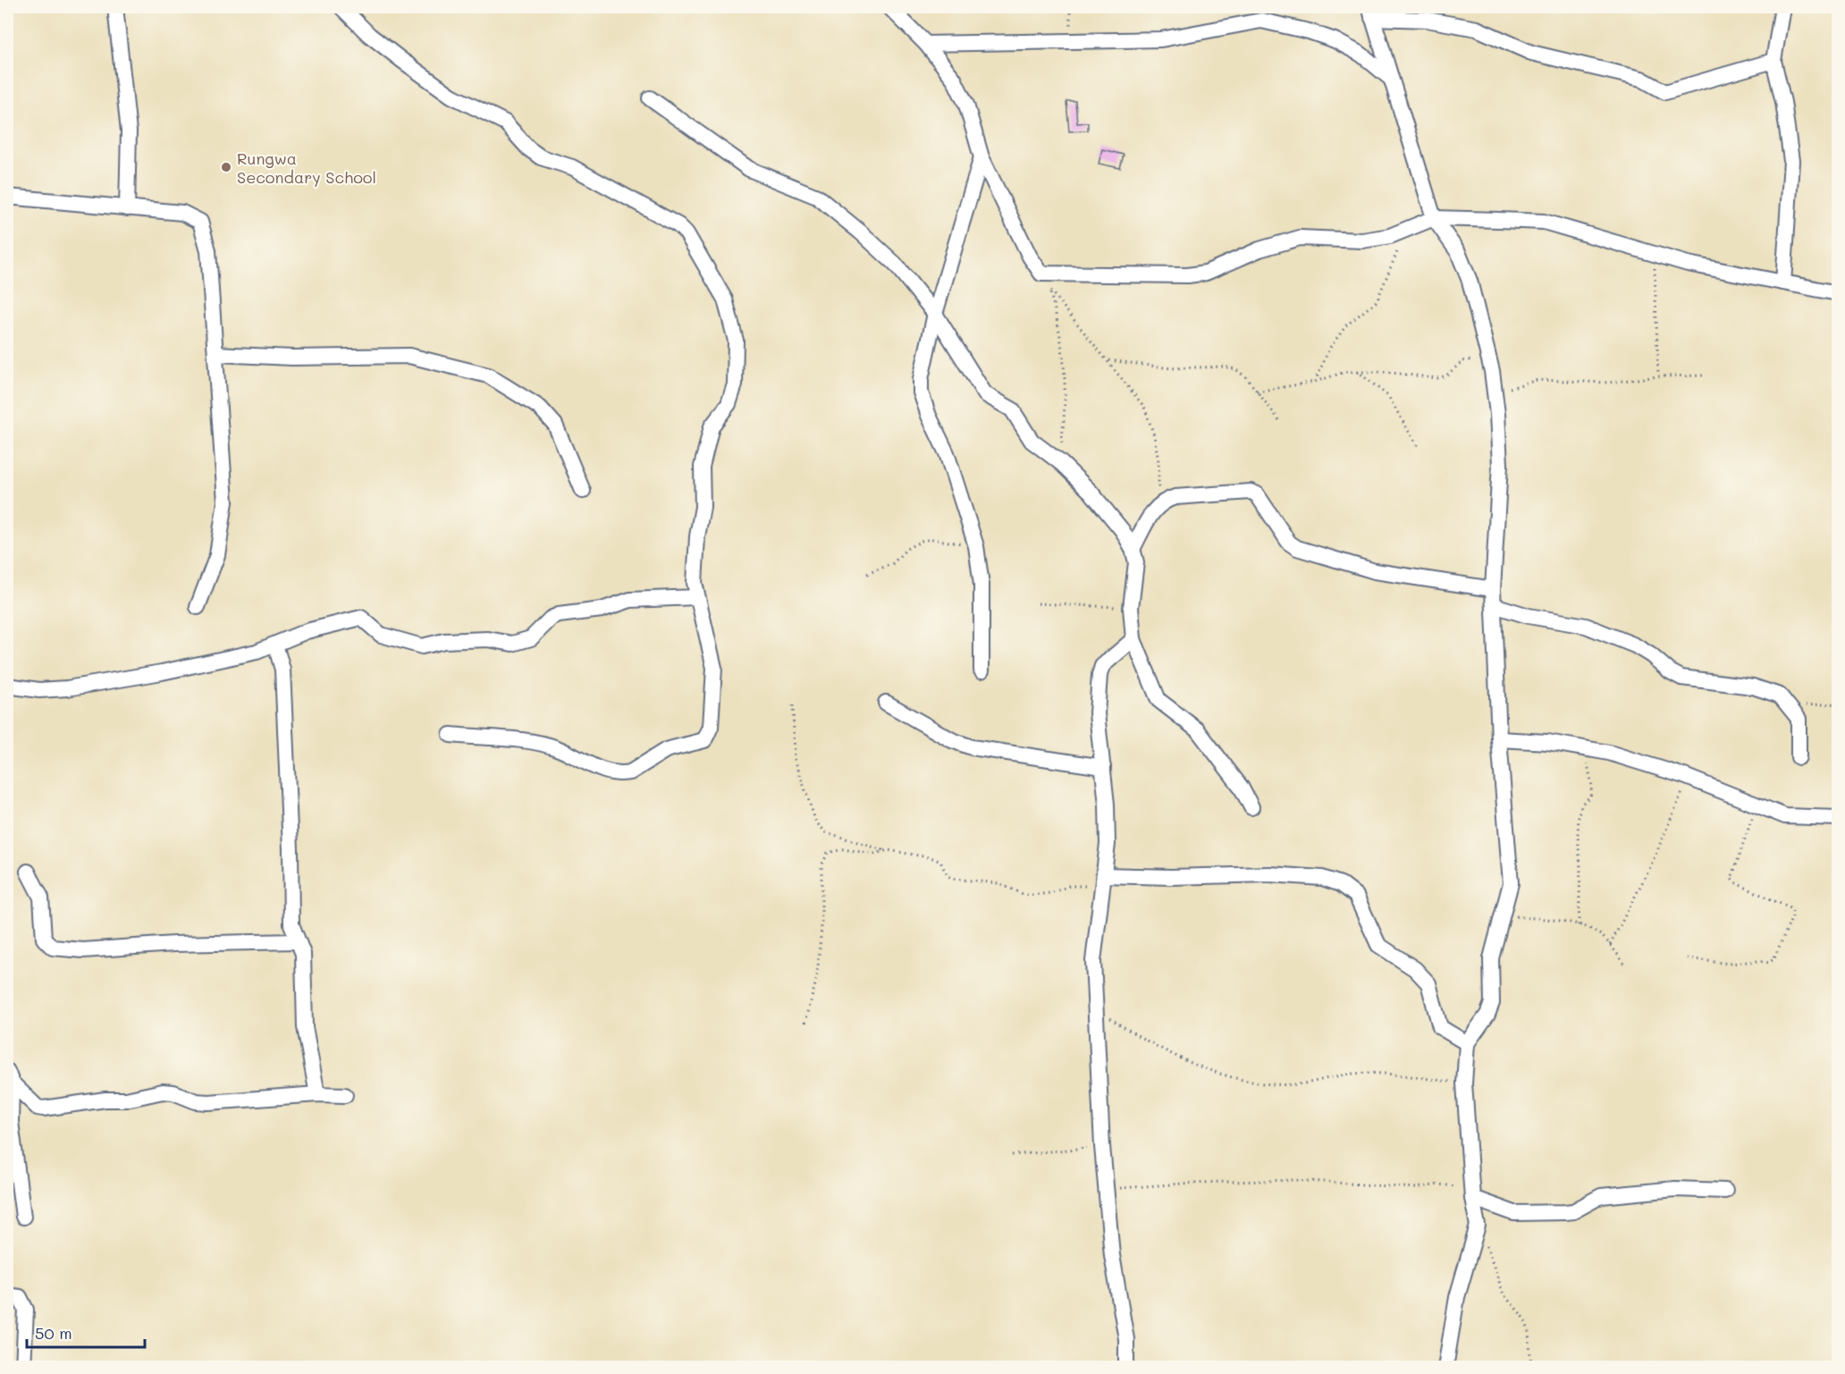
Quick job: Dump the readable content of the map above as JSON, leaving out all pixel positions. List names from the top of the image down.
{
  "places": ["Rungwa Secondary School"],
  "scale_bar": "50 m"
}
